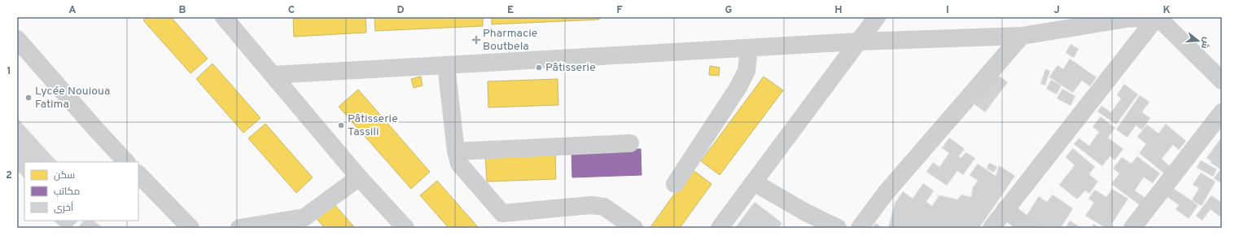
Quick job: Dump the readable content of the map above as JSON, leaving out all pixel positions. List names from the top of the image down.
{
  "places": {
    "health": ["Pharmacie Boutbela"],
    "other": ["Pâtisserie", "Lycée Nouioua Fatima", "Pâtisserie Tassili"]
  },
  "legend": ["سكن", "مكاتب", "أخرى"],
  "north": "right",
  "grid": {
    "columns": [
      "A",
      "B",
      "C",
      "D",
      "E",
      "F",
      "G",
      "H",
      "I",
      "J",
      "K"
    ],
    "rows": ["1", "2"]
  }
}
